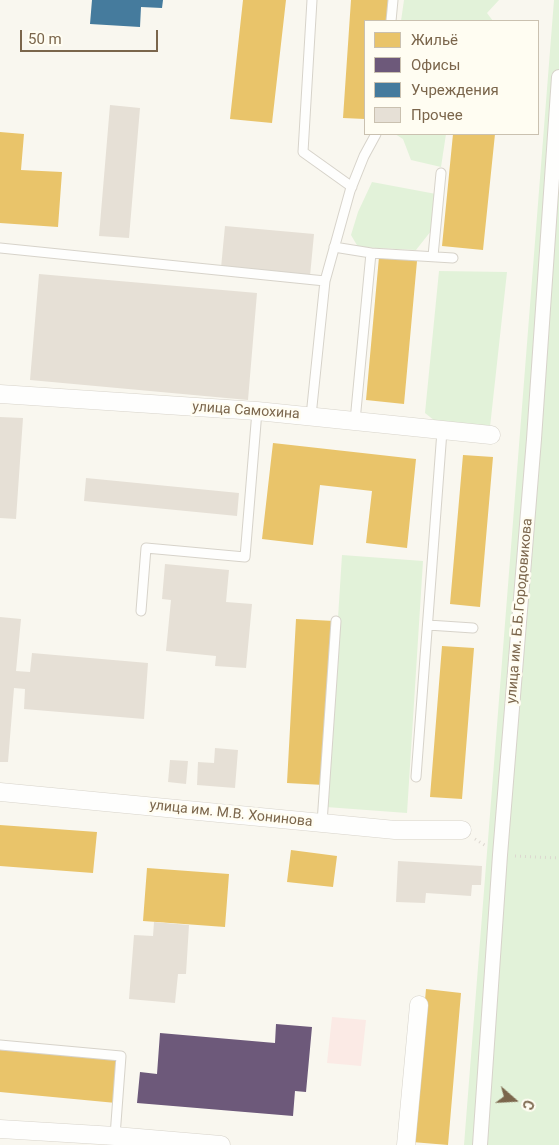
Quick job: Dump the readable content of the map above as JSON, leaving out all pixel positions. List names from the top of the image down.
{
  "streets": {
    "street": ["улица Самохина", "улица им. Б.Б.Городовикова", "улица им. М.В. Хонинова"]
  },
  "legend": [
    "Жильё",
    "Офисы",
    "Учреждения",
    "Прочее"
  ],
  "scale_bar": "50 m",
  "north": "right"
}
